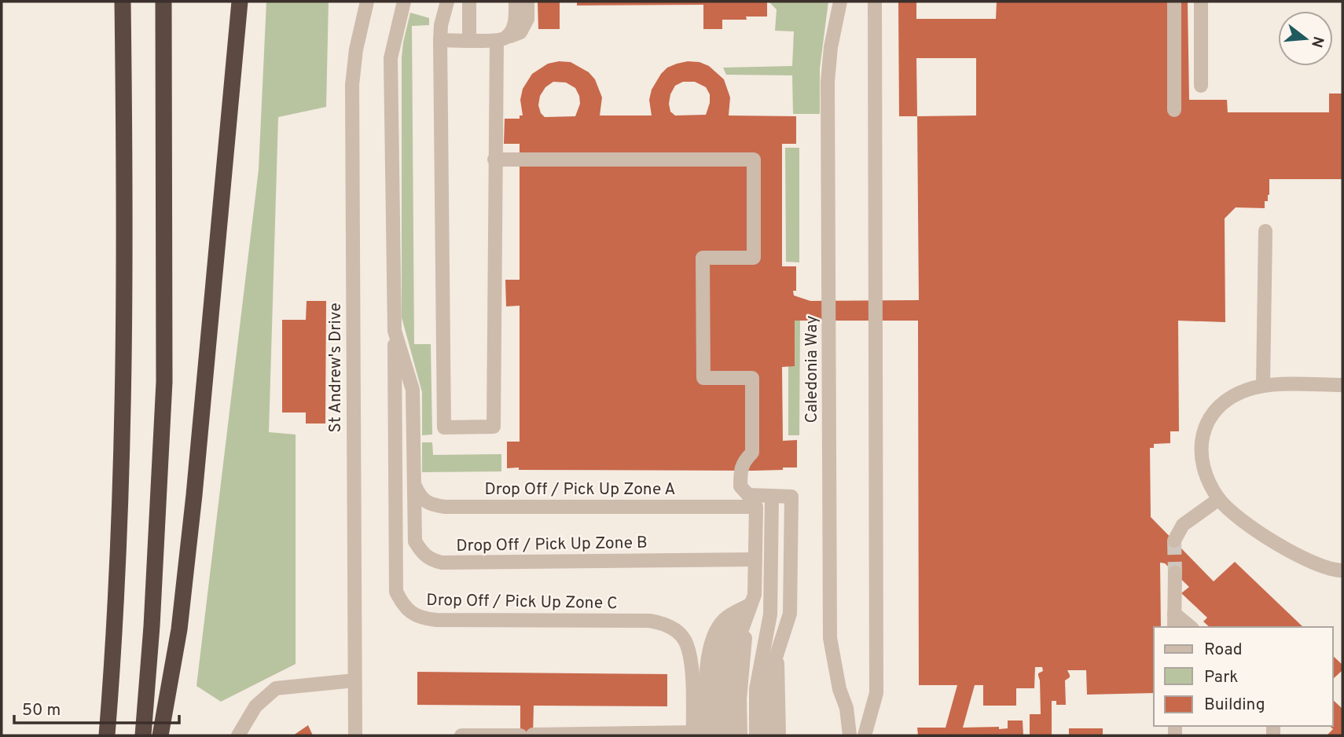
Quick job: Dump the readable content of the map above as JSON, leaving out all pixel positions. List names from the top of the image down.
{
  "streets": {
    "street": [
      "St Andrew's Drive",
      "Caledonia Way",
      "Drop Off / Pick Up Zone A",
      "Drop Off / Pick Up Zone B",
      "Drop Off / Pick Up Zone C"
    ]
  },
  "crossings": [
    ["Drop Off / Pick Up Zone A", "Drop Off / Pick Up Zone B"],
    ["Drop Off / Pick Up Zone B", "Drop Off / Pick Up Zone C"]
  ],
  "legend": ["Road", "Park", "Building"],
  "scale_bar": "50 m",
  "north": "right"
}
